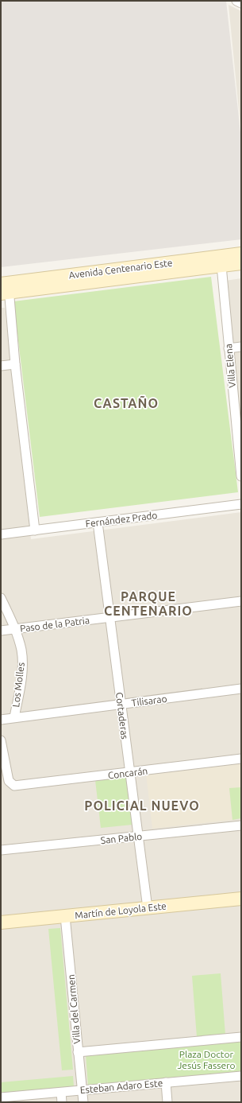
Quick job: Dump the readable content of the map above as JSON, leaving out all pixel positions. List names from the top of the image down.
{
  "streets": {
    "main road": ["Avenida Centenario Este", "Martín de Loyola Este"],
    "street": [
      "Villa Elena",
      "Fernández Prado",
      "Paso de la Patria",
      "Los Molles",
      "Tilisarao",
      "Cortaderas",
      "Concarán",
      "San Pablo",
      "Villa del Carmen",
      "Esteban Adaro Este"
    ]
  },
  "crossings": [
    ["Avenida Centenario Este", "Villa Elena"],
    ["Fernández Prado", "Cortaderas"],
    ["Paso de la Patria", "Los Molles"],
    ["Paso de la Patria", "Cortaderas"],
    ["Los Molles", "Tilisarao"],
    ["Tilisarao", "Cortaderas"],
    ["Cortaderas", "Concarán"],
    ["Cortaderas", "San Pablo"],
    ["Cortaderas", "Martín de Loyola Este"],
    ["Martín de Loyola Este", "Villa del Carmen"],
    ["Villa del Carmen", "Esteban Adaro Este"]
  ],
  "districts": ["CASTAÑO", "PARQUE CENTENARIO", "POLICIAL NUEVO"],
  "parks": ["Plaza Doctor Jesús Fassero"]
}
